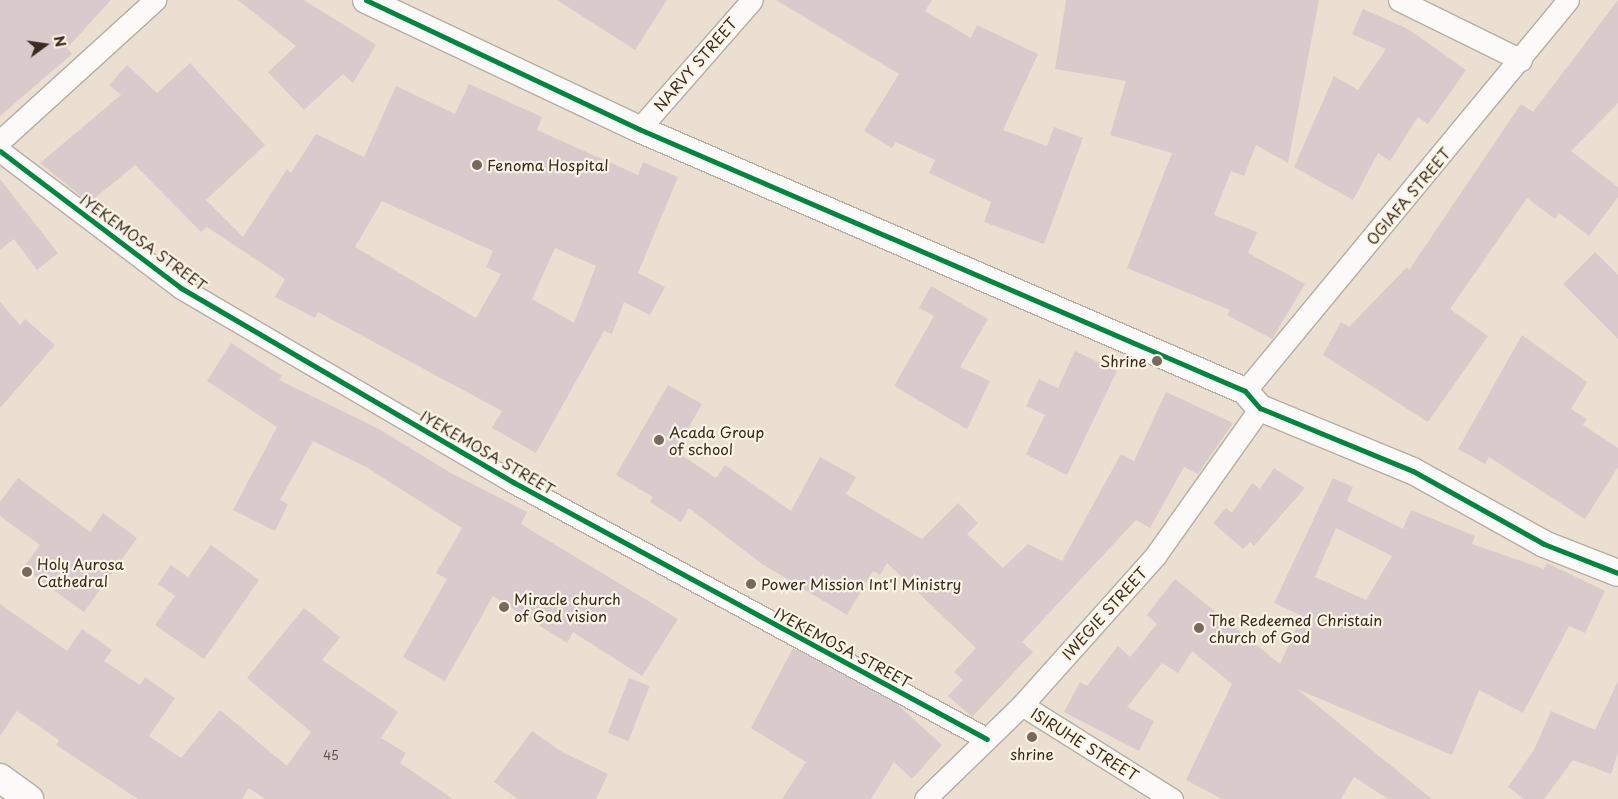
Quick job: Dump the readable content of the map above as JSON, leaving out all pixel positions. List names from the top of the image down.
{
  "streets": {
    "street": [
      "NARVY STREET",
      "OGIAFA STREET",
      "IYEKEMOSA STREET",
      "IWEGIE STREET",
      "ISIRUHE STREET"
    ]
  },
  "crossings": [
    ["OGIAFA STREET", "IWEGIE STREET"],
    ["IYEKEMOSA STREET", "IWEGIE STREET"],
    ["IWEGIE STREET", "ISIRUHE STREET"]
  ],
  "places": [
    "Fenoma Hospital",
    "Shrine",
    "Acada Group of school",
    "Holy Aurosa Cathedral",
    "Power Mission Int'l Ministry",
    "Miracle church of God vision",
    "The Redeemed Christain church of God",
    "shrine"
  ],
  "house_numbers": ["45"],
  "north": "right"
}
